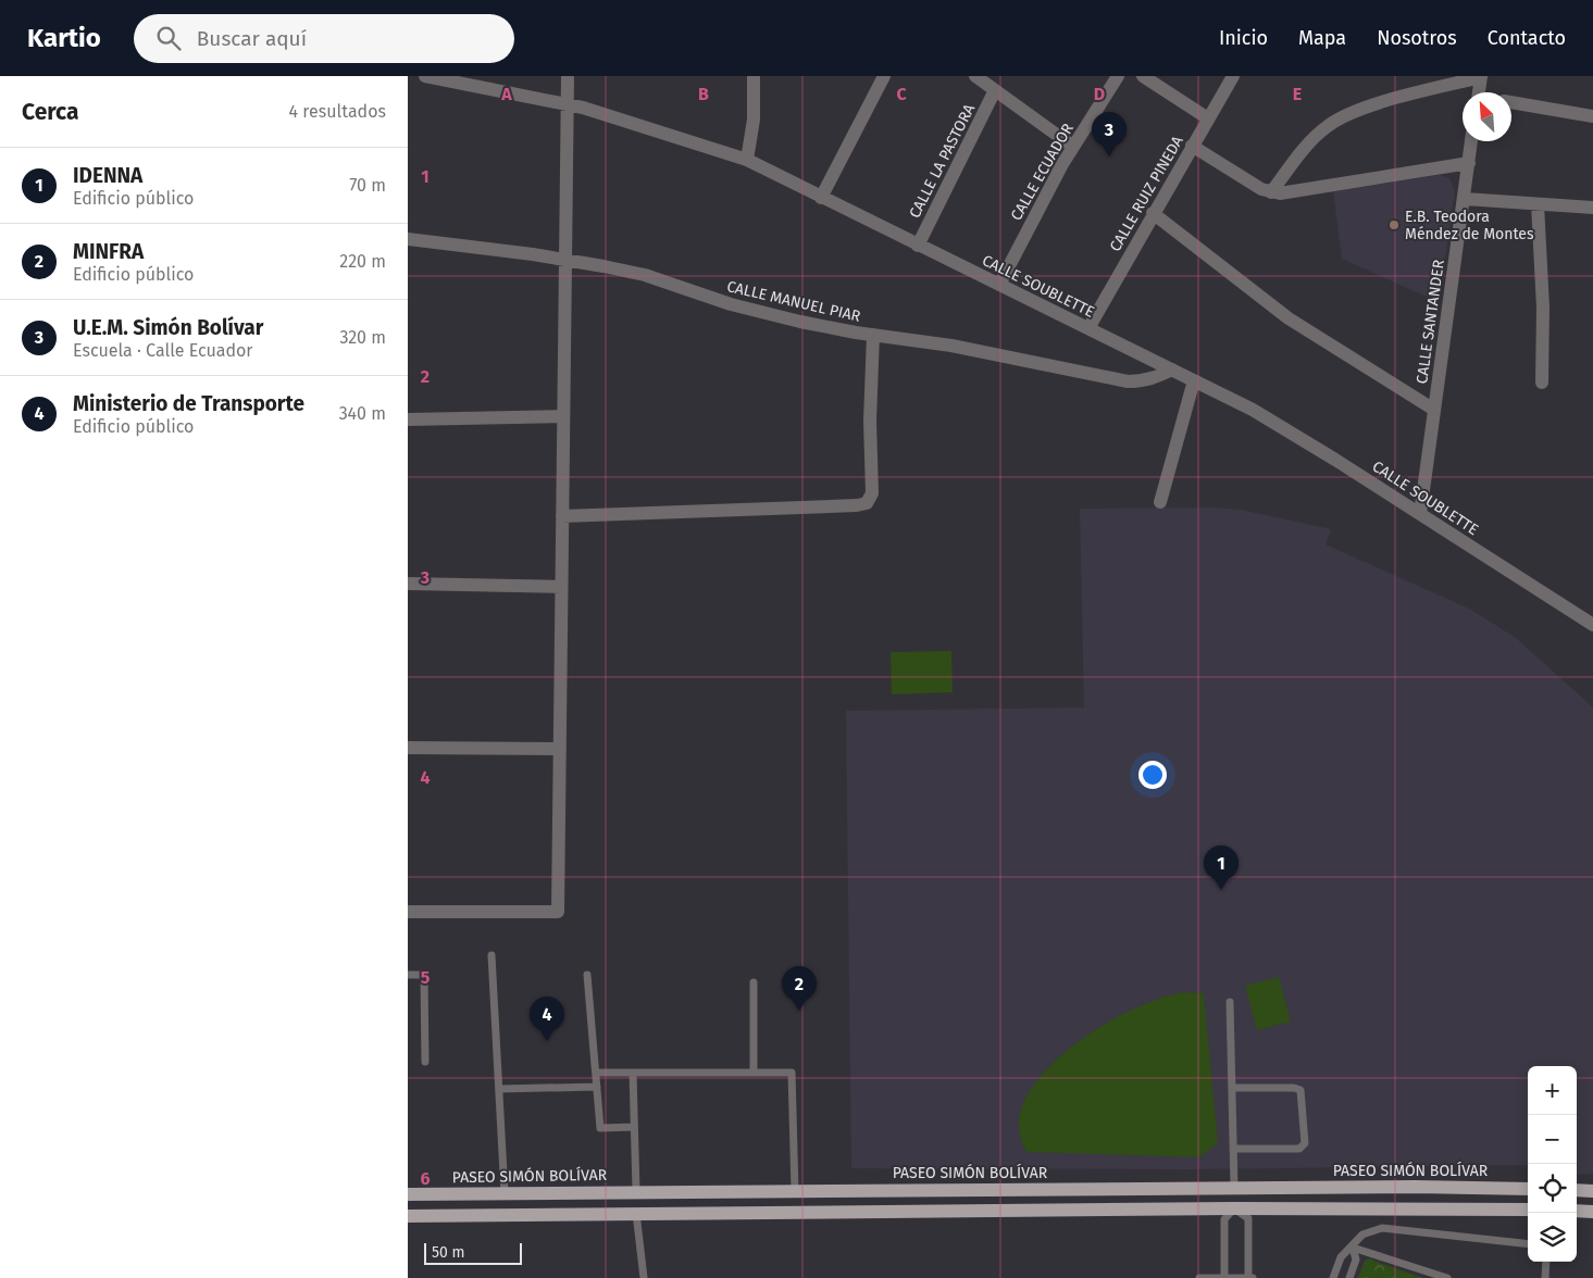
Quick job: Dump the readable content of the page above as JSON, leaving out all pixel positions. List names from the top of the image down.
{
  "streets": {
    "main road": ["PASEO SIMÓN BOLÍVAR"],
    "street": [
      "CALLE LA PASTORA",
      "CALLE ECUADOR",
      "CALLE RUIZ PINEDA",
      "CALLE SOUBLETTE",
      "CALLE MANUEL PIAR",
      "CALLE SANTANDER"
    ]
  },
  "crossings": [
    ["CALLE LA PASTORA", "CALLE SOUBLETTE"],
    ["CALLE ECUADOR", "CALLE SOUBLETTE"],
    ["CALLE RUIZ PINEDA", "CALLE SOUBLETTE"],
    ["CALLE SOUBLETTE", "CALLE MANUEL PIAR"],
    ["CALLE SOUBLETTE", "CALLE SANTANDER"]
  ],
  "places": ["E.B. Teodora Méndez de Montes"],
  "scale_bar": "50 m",
  "north": "top left",
  "page": {
    "header": "Kartio",
    "search": "Buscar aquí",
    "nav": [
      "Inicio",
      "Mapa",
      "Nosotros",
      "Contacto"
    ],
    "heading": ["Cerca", "4 resultados"],
    "pins": [
      "3",
      "1",
      "2",
      "4"
    ],
    "list": [
      {
        "mark": "1",
        "name": "IDENNA",
        "note": "Edificio público",
        "value": "70 m"
      },
      {
        "mark": "2",
        "name": "MINFRA",
        "note": "Edificio público",
        "value": "220 m"
      },
      {
        "mark": "3",
        "name": "U.E.M. Simón Bolívar",
        "note": "Escuela · Calle Ecuador",
        "value": "320 m"
      },
      {
        "mark": "4",
        "name": "Ministerio de Transporte",
        "note": "Edificio público",
        "value": "340 m"
      }
    ],
    "map_buttons": ["+", "−"],
    "scale": "50 m"
  },
  "grid": {
    "columns": [
      "A",
      "B",
      "C",
      "D",
      "E"
    ],
    "rows": [
      "1",
      "2",
      "3",
      "4",
      "5",
      "6"
    ]
  }
}
